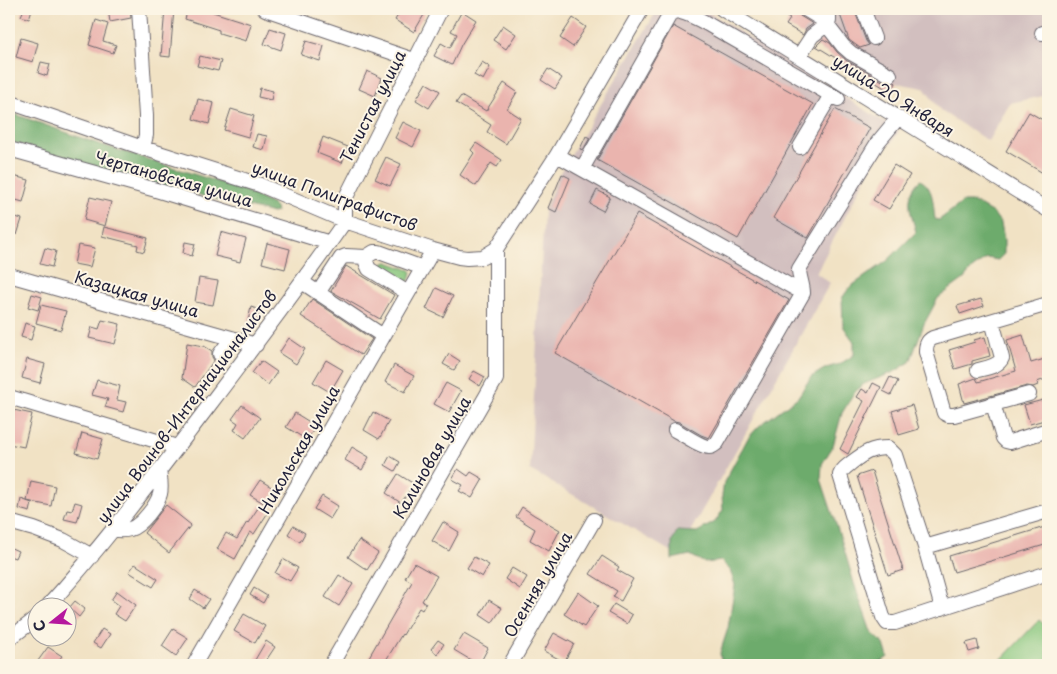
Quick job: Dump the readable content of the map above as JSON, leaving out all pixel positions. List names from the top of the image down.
{
  "streets": {
    "street": [
      "улица 20 Января",
      "Тенистая улица",
      "Чертановская улица",
      "улица Полиграфистов",
      "Казацкая улица",
      "улица Воинов-Интернационалистов",
      "Никольская улица",
      "Калиновая улица",
      "Осенняя улица"
    ]
  },
  "crossings": [
    ["Тенистая улица", "улица Полиграфистов"],
    ["Тенистая улица", "улица Воинов-Интернационалистов"],
    ["Чертановская улица", "улица Воинов-Интернационалистов"],
    ["улица Полиграфистов", "улица Воинов-Интернационалистов"],
    ["улица Полиграфистов", "Никольская улица"],
    ["улица Полиграфистов", "Калиновая улица"],
    ["Казацкая улица", "улица Воинов-Интернационалистов"]
  ],
  "north": "left"
}
